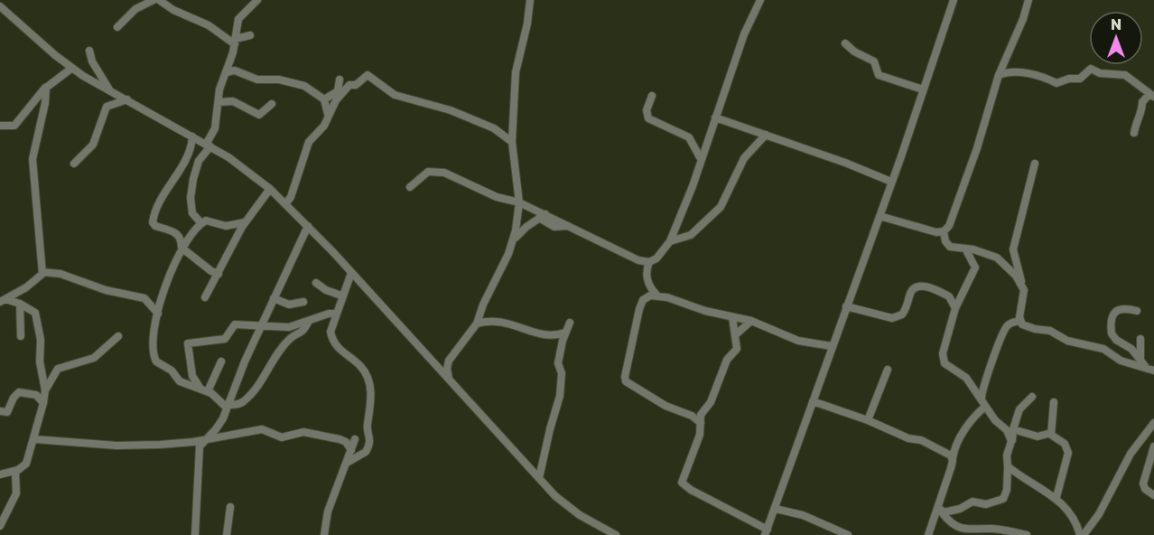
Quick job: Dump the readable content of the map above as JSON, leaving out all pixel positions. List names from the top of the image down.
{
  "north": "top"
}
